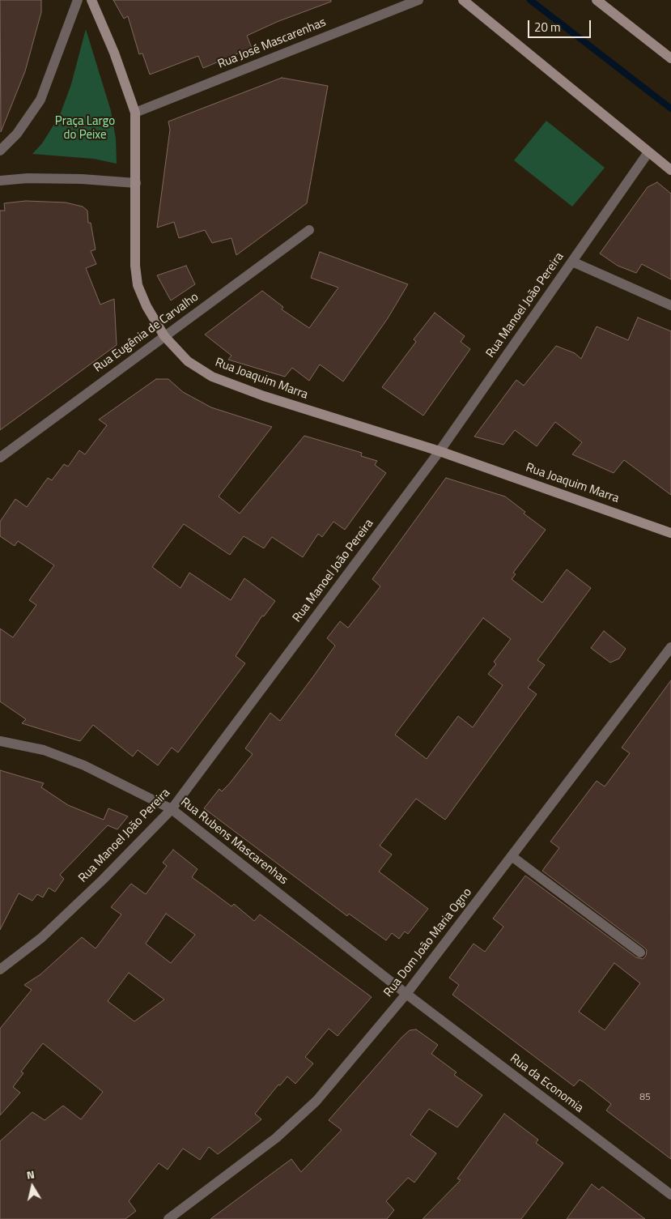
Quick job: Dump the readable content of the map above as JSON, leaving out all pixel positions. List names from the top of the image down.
{
  "streets": {
    "street": [
      "Rua José Mascarenhas",
      "Rua Manoel João Pereira",
      "Rua Eugênia de Carvalho",
      "Rua Joaquim Marra",
      "Rua Rubens Mascarenhas",
      "Rua Dom João Maria Ogno",
      "Rua da Economia"
    ]
  },
  "crossings": [
    ["Rua José Mascarenhas", "Rua Joaquim Marra"],
    ["Rua Manoel João Pereira", "Rua Joaquim Marra"],
    ["Rua Manoel João Pereira", "Rua Rubens Mascarenhas"],
    ["Rua Eugênia de Carvalho", "Rua Joaquim Marra"],
    ["Rua Rubens Mascarenhas", "Rua Dom João Maria Ogno"],
    ["Rua Rubens Mascarenhas", "Rua da Economia"],
    ["Rua Dom João Maria Ogno", "Rua da Economia"]
  ],
  "parks": ["Praça Largo do Peixe"],
  "house_numbers": ["85"],
  "scale_bar": "20 m",
  "north": "top"
}
